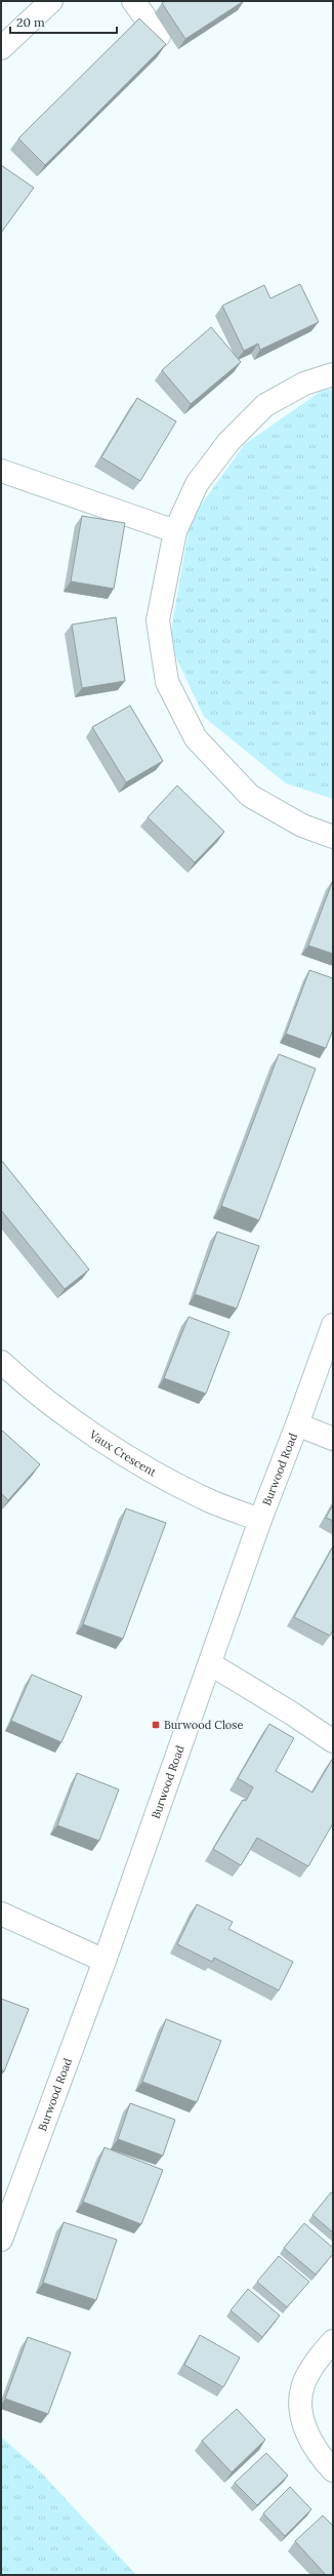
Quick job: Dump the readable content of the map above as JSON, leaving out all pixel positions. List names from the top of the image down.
{
  "streets": {
    "street": ["Vaux Crescent", "Burwood Road"]
  },
  "crossings": [
    ["Vaux Crescent", "Burwood Road"]
  ],
  "places": {
    "transit": ["Burwood Close"]
  },
  "scale_bar": "20 m"
}
